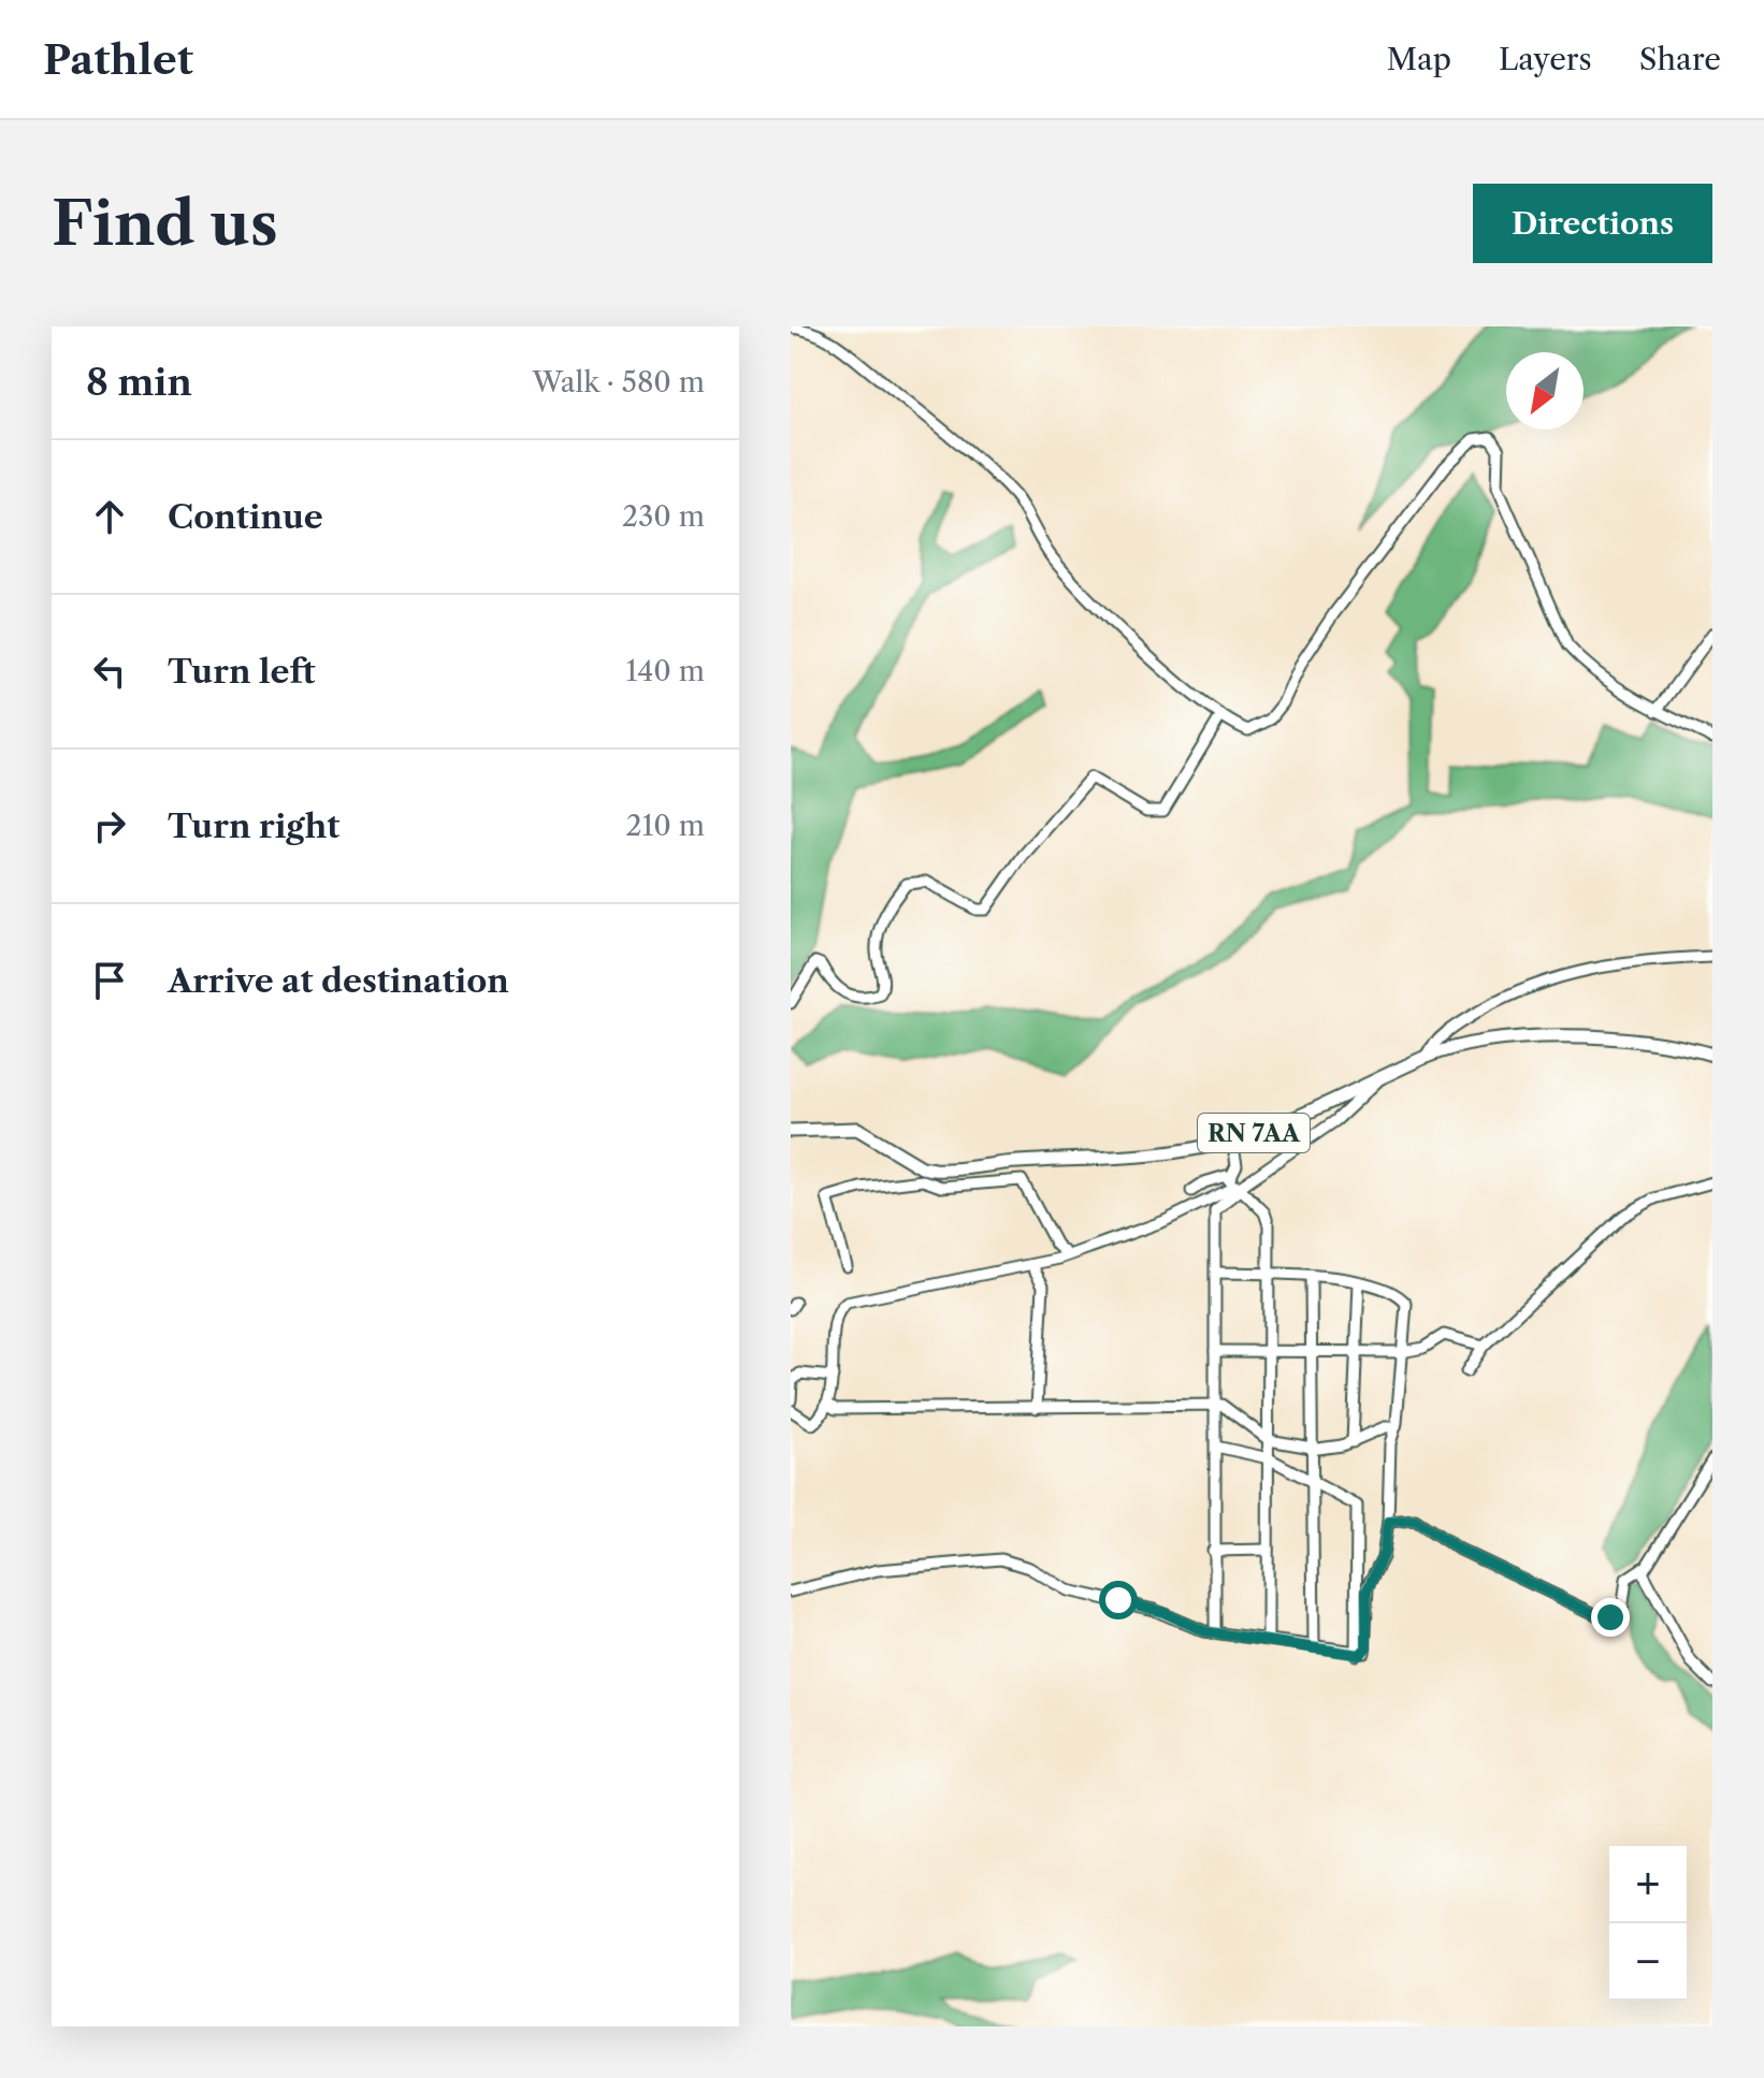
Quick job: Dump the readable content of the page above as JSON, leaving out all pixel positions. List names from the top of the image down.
{
  "streets": {
    "main road": ["RN 7AA"]
  },
  "north": "bottom left",
  "page": {
    "header": "Pathlet",
    "nav": ["Map", "Layers", "Share"],
    "buttons": "Directions",
    "title": "Find us",
    "heading": ["8 min", "Walk · 580 m"],
    "list": [
      ["Continue", "230 m"],
      ["Turn left", "140 m"],
      ["Turn right", "210 m"],
      "Arrive at destination"
    ],
    "map_buttons": ["+", "−"]
  }
}
